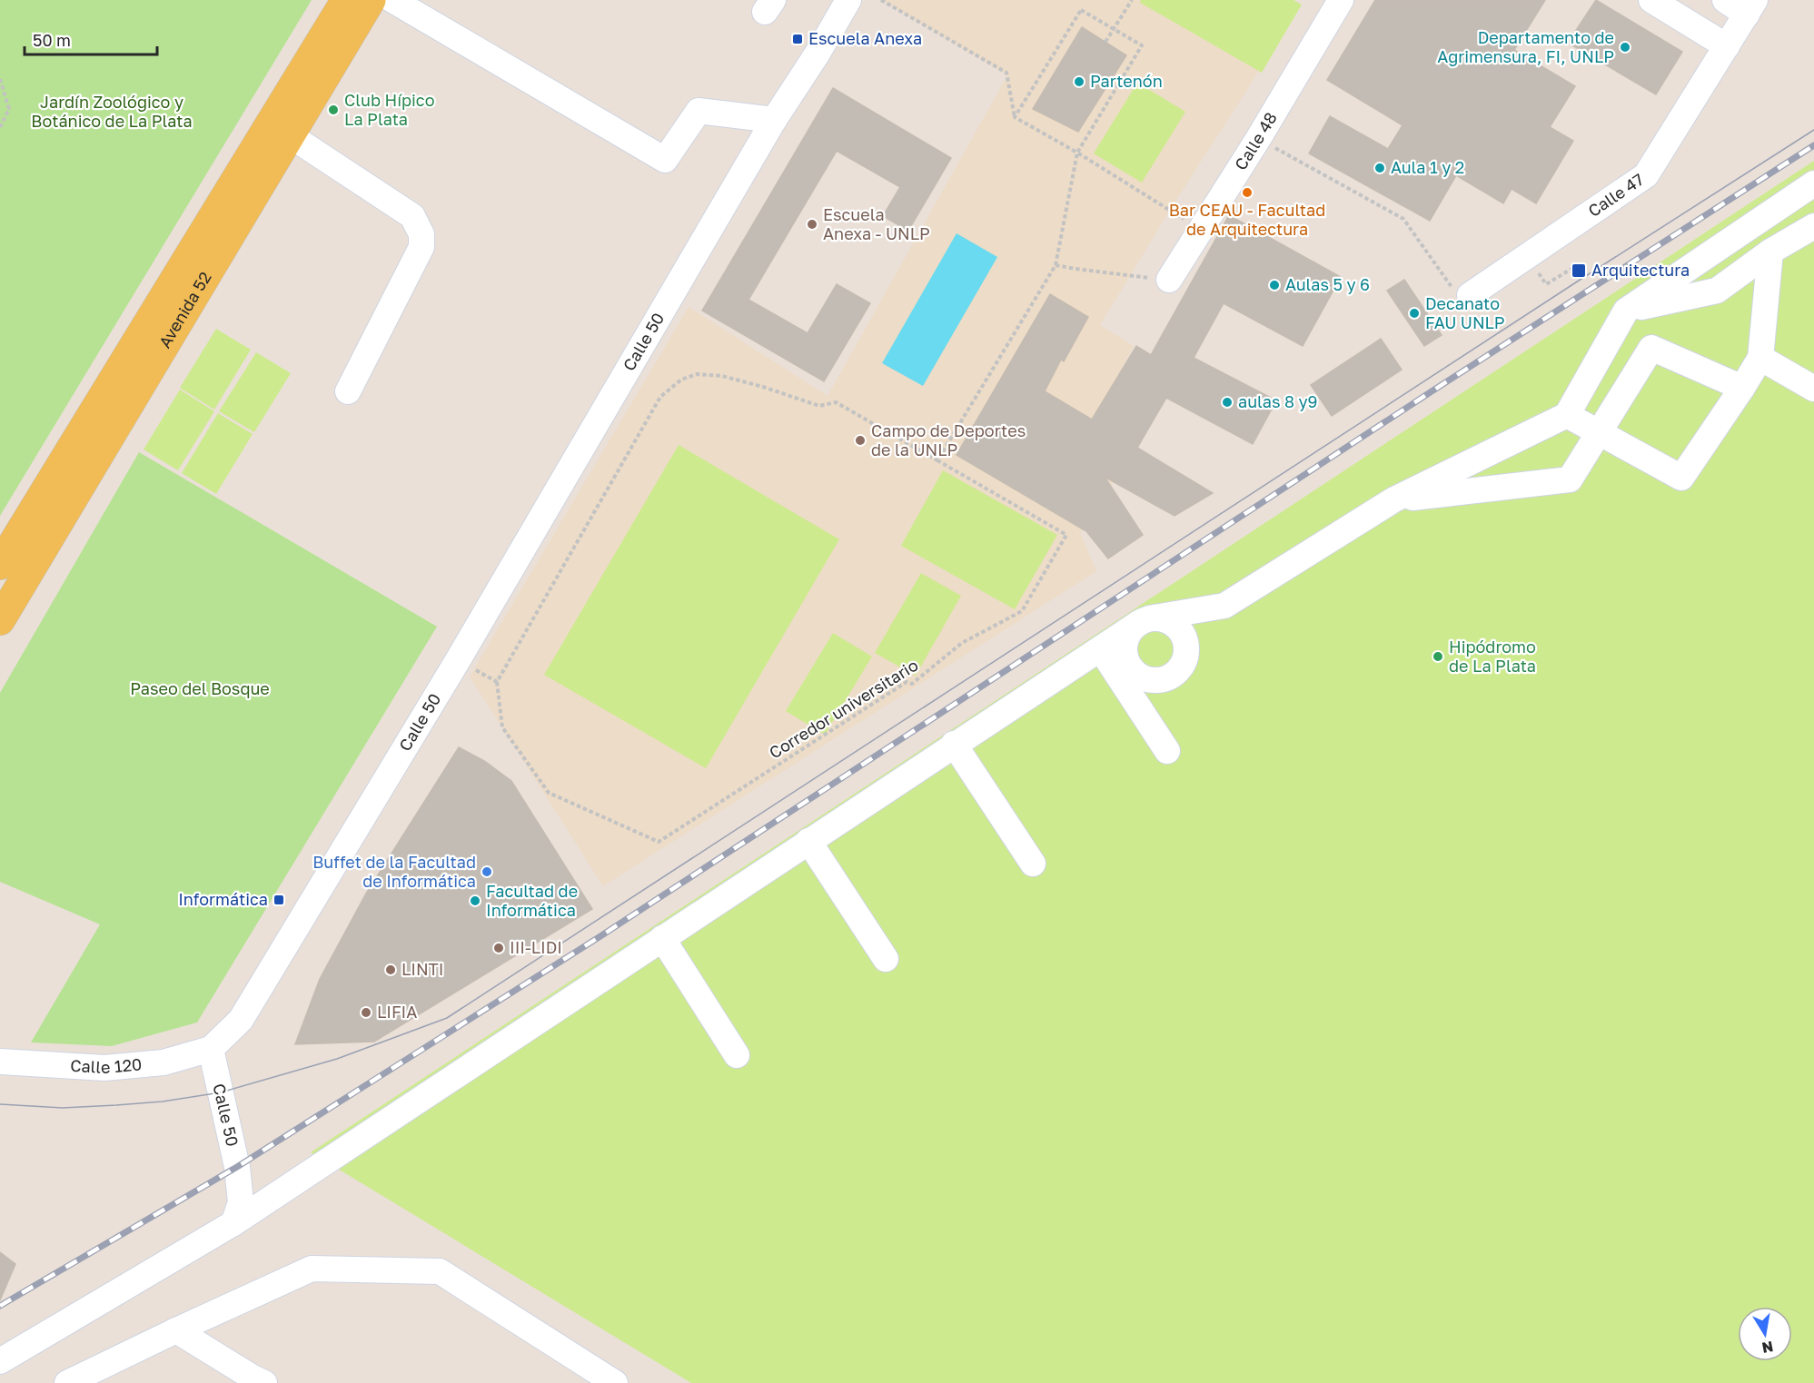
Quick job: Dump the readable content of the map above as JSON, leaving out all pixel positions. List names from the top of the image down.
{
  "streets": {
    "main road": ["Avenida 52"],
    "street": [
      "Calle 48",
      "Calle 47",
      "Calle 50",
      "Calle 120"
    ],
    "path": ["Corredor universitario"]
  },
  "crossings": [
    ["Calle 50", "Calle 120"]
  ],
  "parks": ["Jardín Zoológico y Botánico de La Plata", "Paseo del Bosque"],
  "places": {
    "transit": ["Escuela Anexa", "Arquitectura", "Informática"],
    "other": [
      "Departamento de Agrimensura, FI, UNLP",
      "Partenón",
      "Club Hípico La Plata",
      "Aula 1 y 2",
      "Bar CEAU - Facultad de Arquitectura",
      "Escuela Anexa - UNLP",
      "Aulas 5 y 6",
      "Decanato FAU UNLP",
      "aulas 8 y9",
      "Campo de Deportes de la UNLP",
      "Hipódromo de La Plata",
      "Buffet de la Facultad de Informática",
      "Facultad de Informática",
      "III-LIDI",
      "LINTI",
      "LIFIA"
    ]
  },
  "scale_bar": "50 m",
  "north": "bottom"
}
